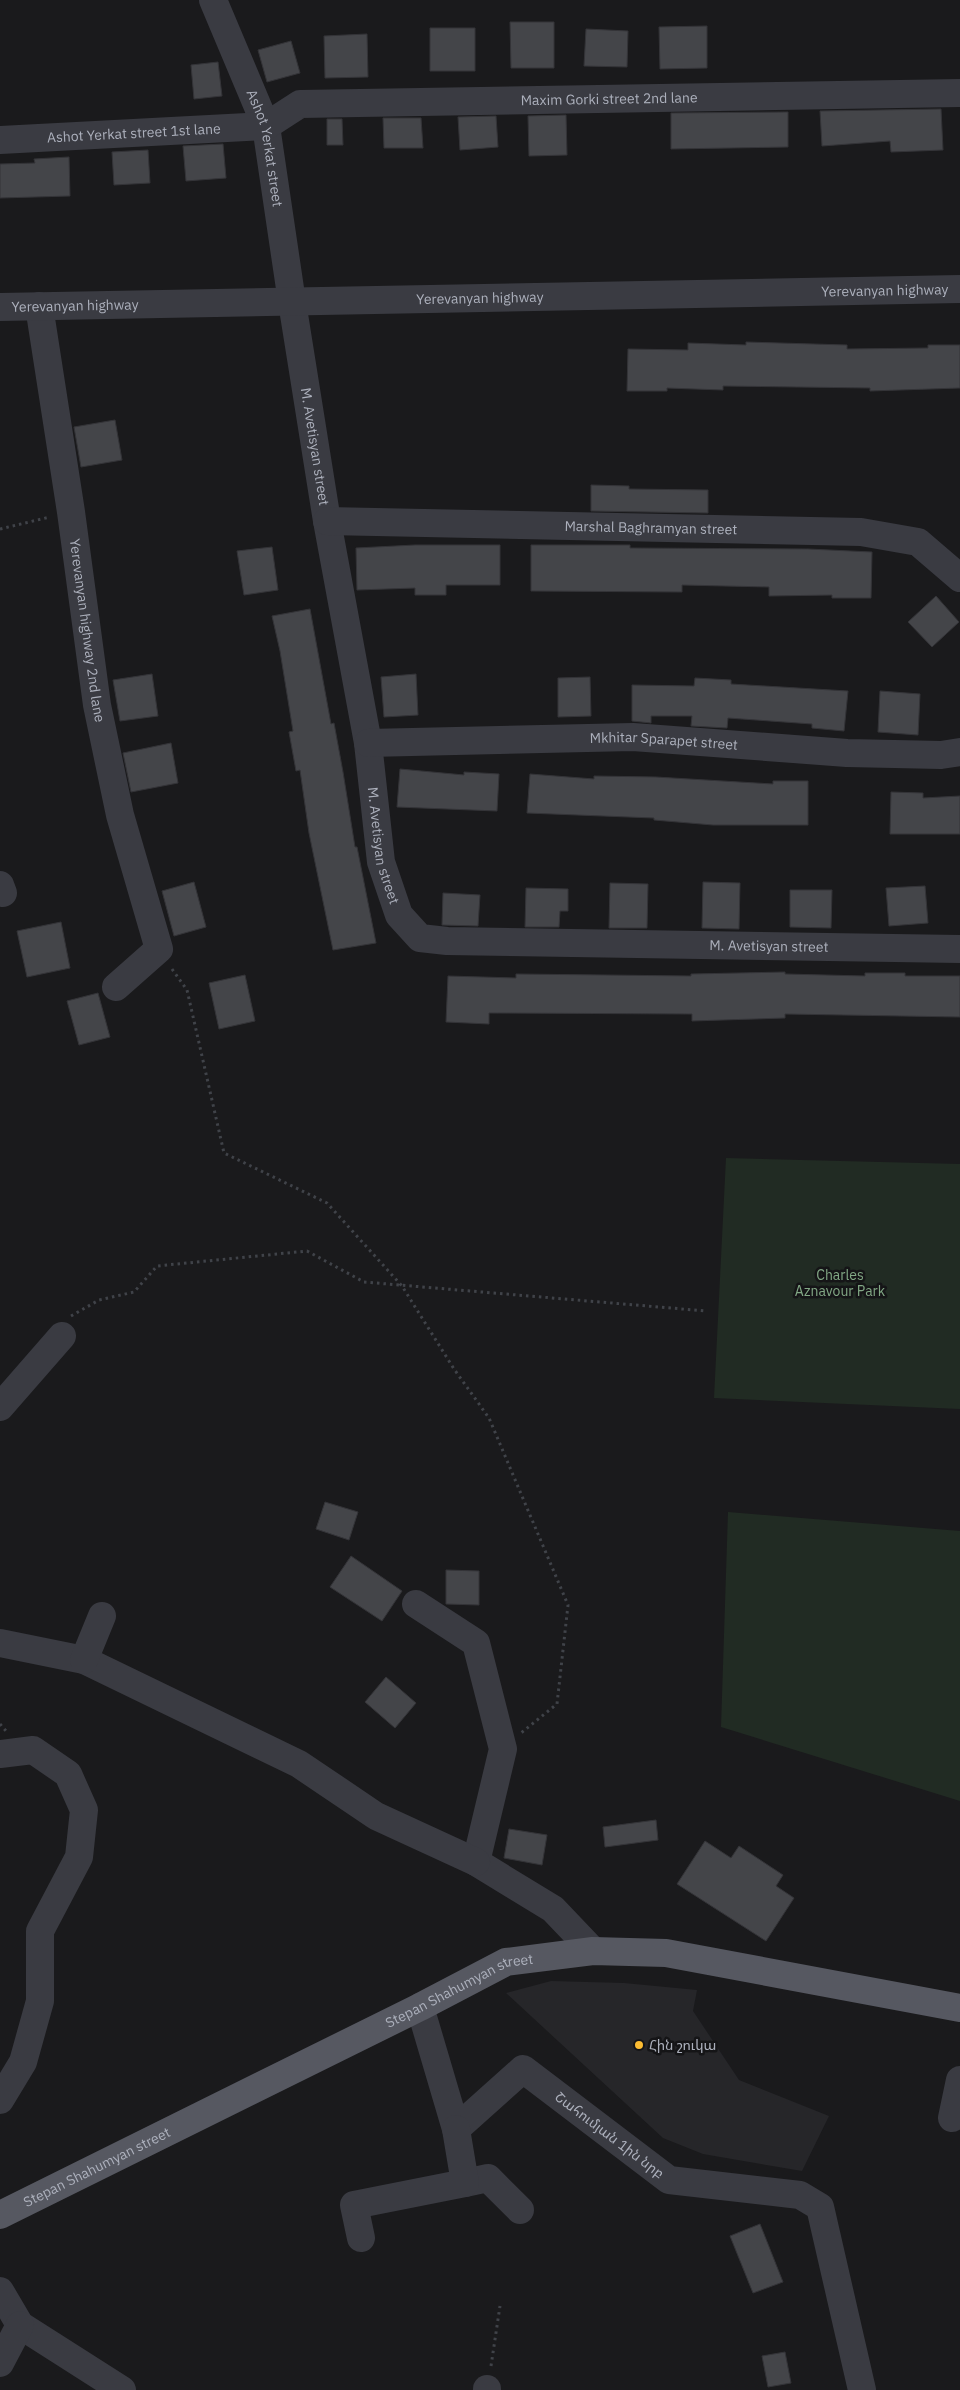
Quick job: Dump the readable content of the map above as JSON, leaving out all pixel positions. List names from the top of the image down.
{
  "streets": {
    "main road": ["Stepan Shahumyan street"],
    "street": [
      "Maxim Gorki street 2nd lane",
      "Ashot Yerkat street 1st lane",
      "Ashot Yerkat street",
      "Yerevanyan highway",
      "M. Avetisyan street",
      "Marshal Baghramyan street",
      "Yerevanyan highway 2nd lane",
      "Mkhitar Sparapet street",
      "Շահումյան 1ին նրբ"
    ]
  },
  "crossings": [
    ["Maxim Gorki street 2nd lane", "Ashot Yerkat street 1st lane"],
    ["Maxim Gorki street 2nd lane", "Ashot Yerkat street"],
    ["Ashot Yerkat street 1st lane", "Ashot Yerkat street"],
    ["Ashot Yerkat street", "Yerevanyan highway"],
    ["Ashot Yerkat street", "M. Avetisyan street"],
    ["Yerevanyan highway", "M. Avetisyan street"],
    ["Yerevanyan highway", "Yerevanyan highway 2nd lane"],
    ["M. Avetisyan street", "Marshal Baghramyan street"],
    ["M. Avetisyan street", "Mkhitar Sparapet street"]
  ],
  "parks": ["Charles Aznavour Park"],
  "places": ["Հին շուկա"]
}
